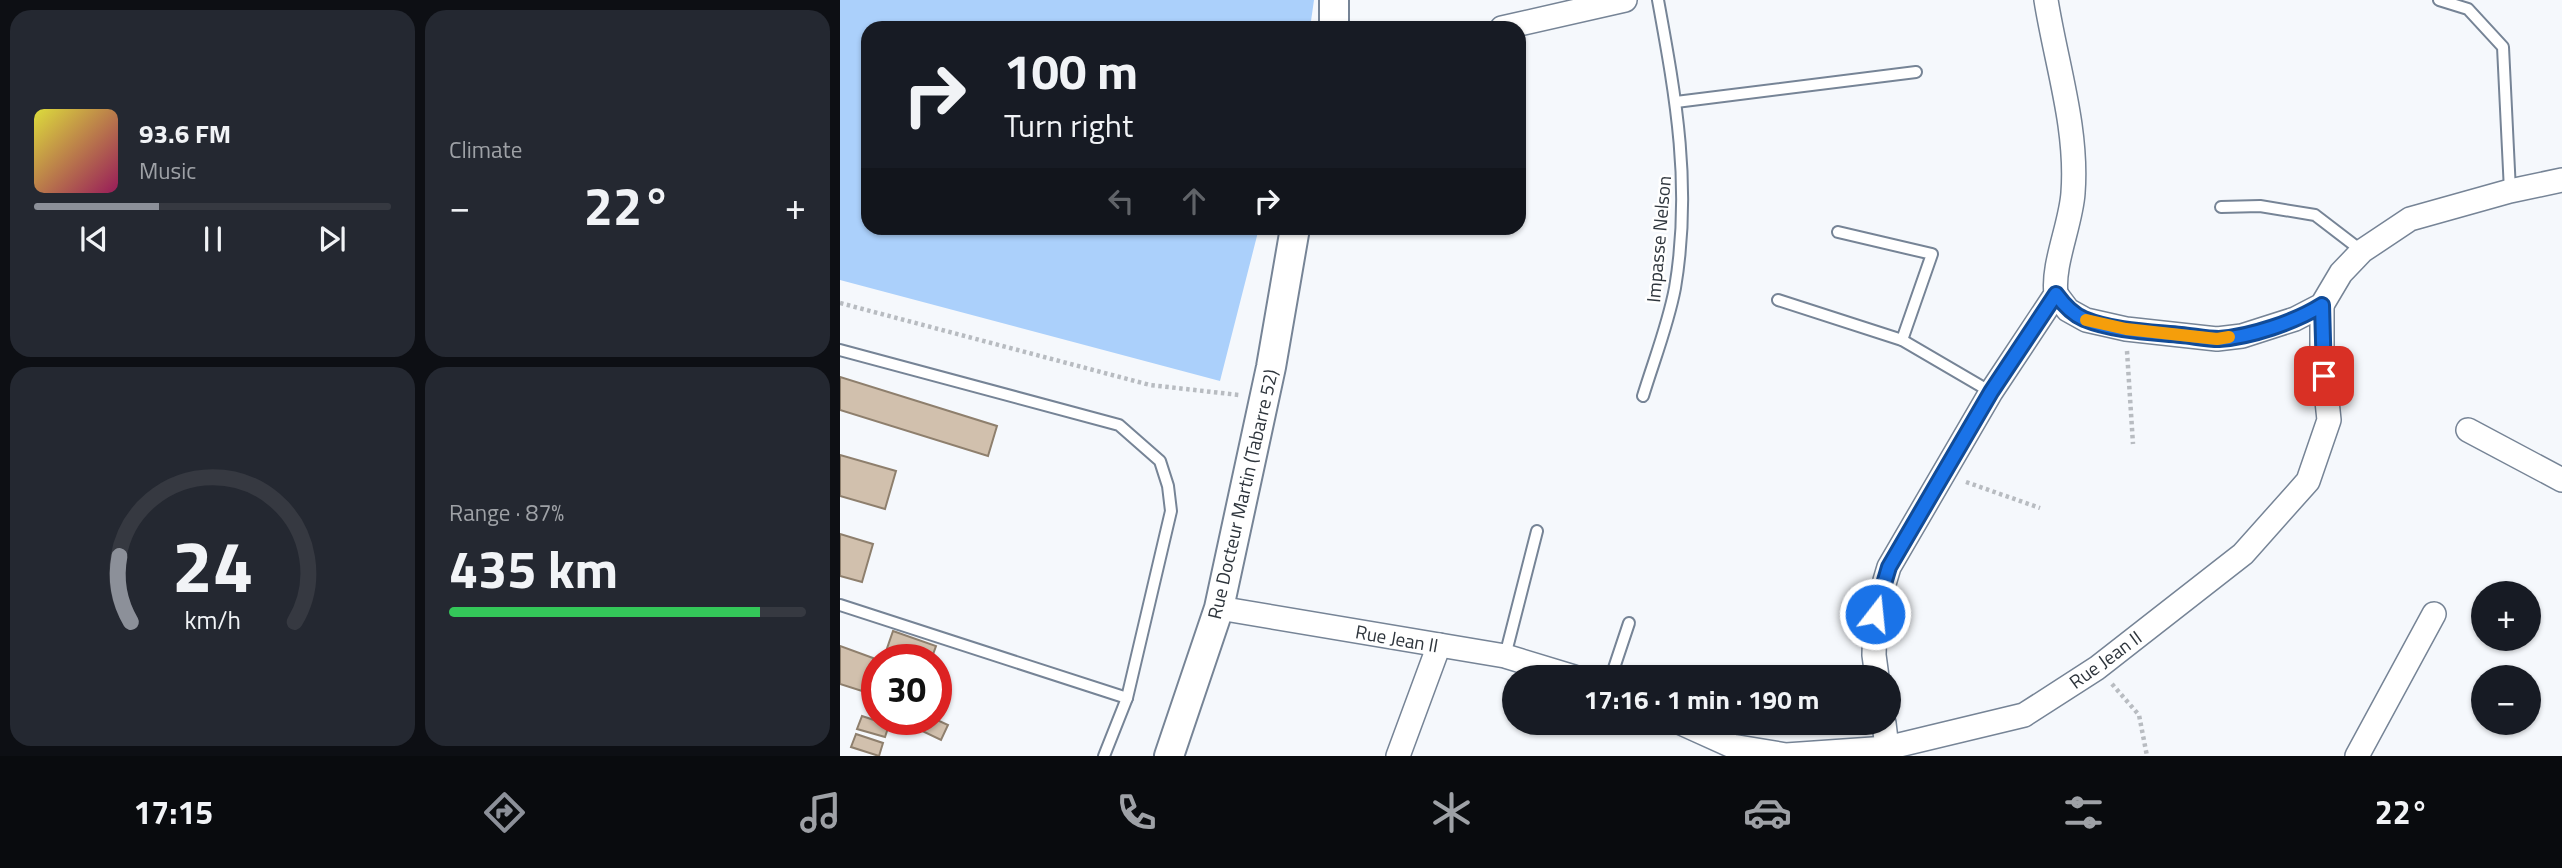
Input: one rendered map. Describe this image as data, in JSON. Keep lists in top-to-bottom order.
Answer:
{
  "streets": {
    "street": ["Rue Docteur Martin (Tabarre 52)", "Rue Jean II"],
    "lane": ["Impasse Nelson"]
  },
  "crossings": [
    ["Rue Docteur Martin (Tabarre 52)", "Rue Jean II"]
  ],
  "page": {
    "tile": [
      "Climate",
      ["Range · 87%", "435 km"]
    ],
    "turn": ["100 m", "Turn right"],
    "song": ["93.6 FM", "Music"],
    "heat": ["−", "22°", "+"],
    "map_buttons": ["+", "−"],
    "limit": "30",
    "trip": "17:16 · 1 min · 190 m",
    "tabs": ["17:15", "22°"],
    "gauge": ["24", "km/h"]
  }
}
